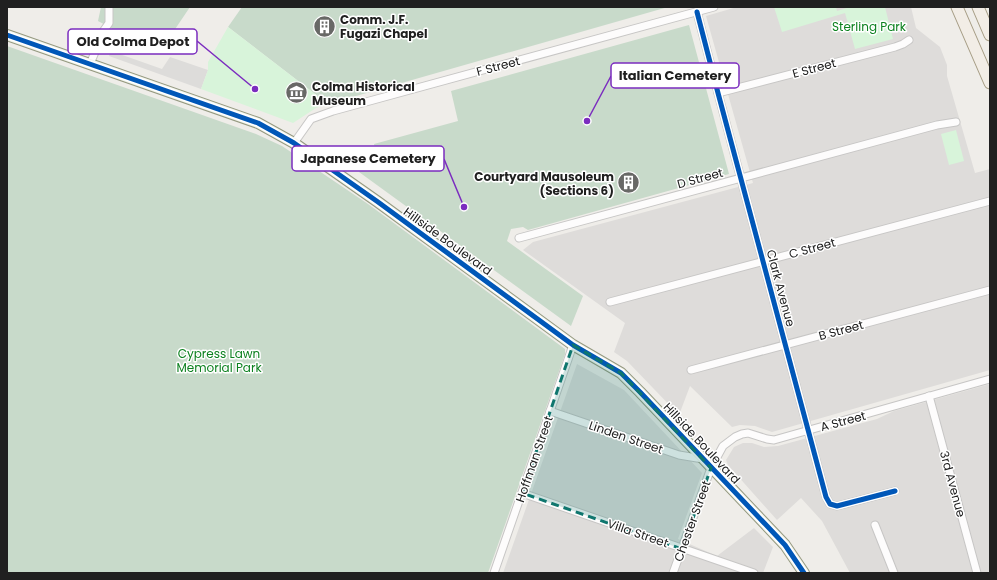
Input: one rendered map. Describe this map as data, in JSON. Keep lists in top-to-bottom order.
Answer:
{
  "streets": {
    "main road": ["Hillside Boulevard"],
    "street": [
      "F Street",
      "E Street",
      "D Street",
      "C Street",
      "Clark Avenue",
      "B Street",
      "A Street",
      "Linden Street",
      "Hoffman Street",
      "3rd Avenue",
      "Chester Street",
      "Villa Street"
    ]
  },
  "crossings": [
    ["F Street", "Hillside Boulevard"],
    ["F Street", "Clark Avenue"],
    ["E Street", "Clark Avenue"],
    ["D Street", "Clark Avenue"],
    ["Hillside Boulevard", "A Street"],
    ["Hillside Boulevard", "Linden Street"],
    ["Hillside Boulevard", "Hoffman Street"],
    ["Hillside Boulevard", "Chester Street"],
    ["C Street", "Clark Avenue"],
    ["Clark Avenue", "B Street"],
    ["Clark Avenue", "A Street"],
    ["A Street", "3rd Avenue"],
    ["A Street", "Chester Street"],
    ["Linden Street", "Hoffman Street"],
    ["Hoffman Street", "Villa Street"],
    ["Chester Street", "Villa Street"]
  ],
  "parks": ["Sterling Park", "Cypress Lawn Memorial Park"],
  "places": {
    "building": ["Comm. J.F. Fugazi Chapel", "Courtyard Mausoleum (Sections 6)"],
    "other": ["Old Colma Depot", "Italian Cemetery", "Japanese Cemetery"],
    "museum": ["Colma Historical Museum"]
  }
}
